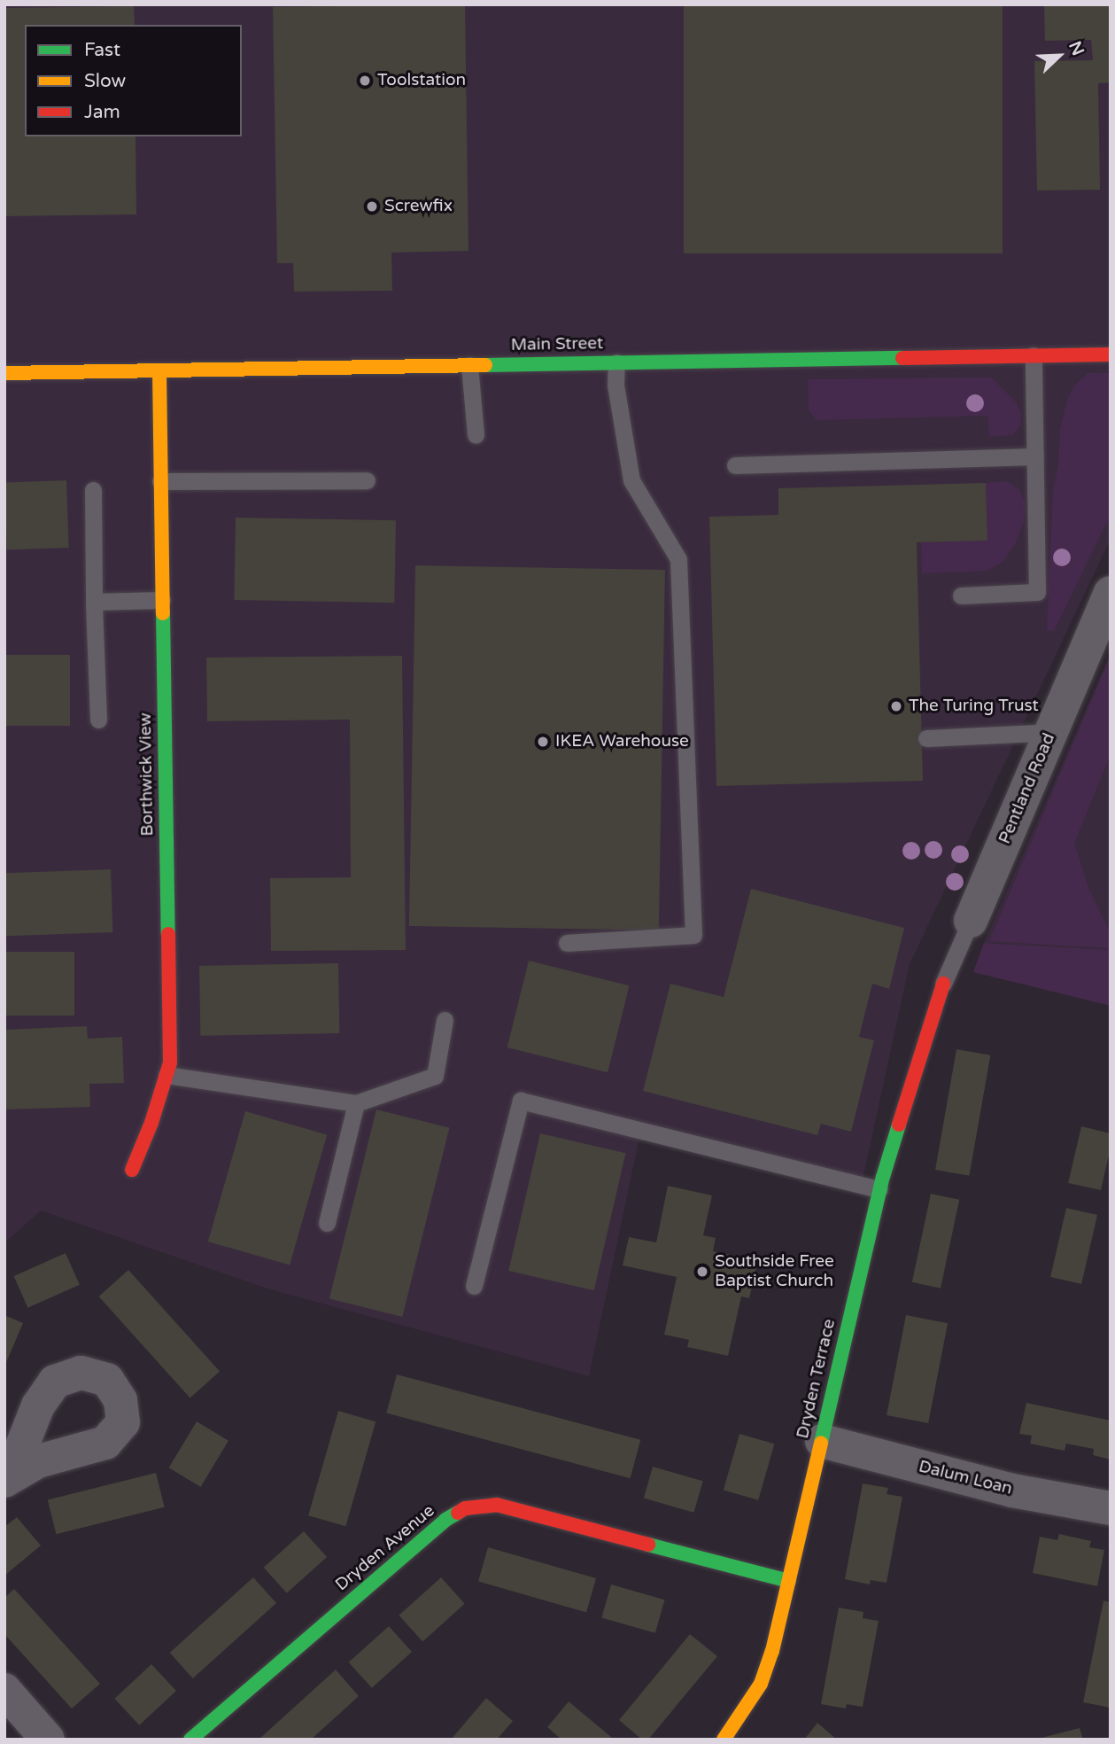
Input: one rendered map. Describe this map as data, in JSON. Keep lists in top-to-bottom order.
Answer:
{
  "streets": {
    "street": [
      "Main Street",
      "Borthwick View",
      "Pentland Road",
      "Dryden Terrace",
      "Dalum Loan",
      "Dryden Avenue"
    ]
  },
  "crossings": [
    ["Main Street", "Borthwick View"],
    ["Pentland Road", "Dryden Terrace"],
    ["Dryden Terrace", "Dalum Loan"],
    ["Dryden Terrace", "Dryden Avenue"]
  ],
  "places": [
    "Toolstation",
    "Screwfix",
    "The Turing Trust",
    "IKEA Warehouse",
    "Southside Free Baptist Church"
  ],
  "legend": ["Fast", "Slow", "Jam"],
  "north": "top right"
}
